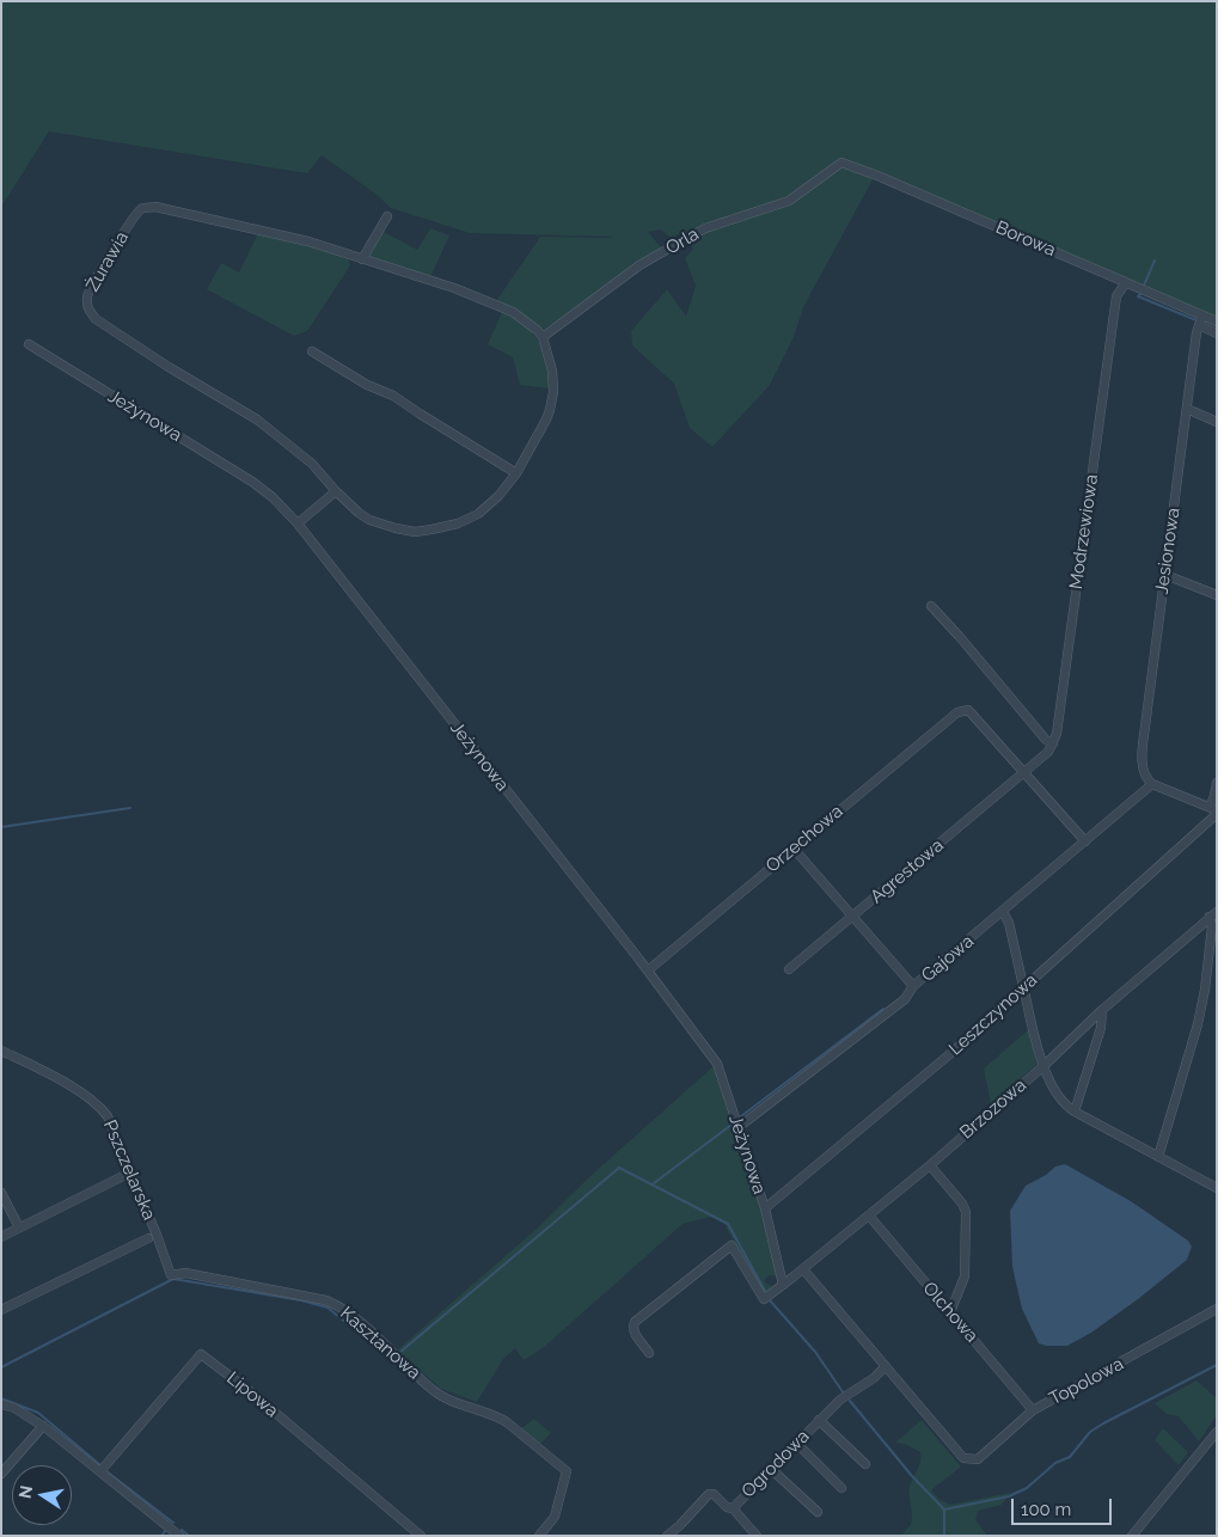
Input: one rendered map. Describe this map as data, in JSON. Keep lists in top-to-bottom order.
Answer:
{
  "streets": {
    "street": [
      "Borowa",
      "Orla",
      "Żurawia",
      "Jeżynowa",
      "Modrzewiowa",
      "Jesionowa",
      "Orzechowa",
      "Agrestowa",
      "Gajowa",
      "Leszczynowa",
      "Brzozowa",
      "Pszczelarska",
      "Olchowa",
      "Kasztanowa",
      "Topolowa",
      "Lipowa",
      "Ogrodowa"
    ]
  },
  "crossings": [
    ["Borowa", "Orla"],
    ["Borowa", "Modrzewiowa"],
    ["Borowa", "Jesionowa"],
    ["Orla", "Żurawia"],
    ["Jeżynowa", "Orzechowa"],
    ["Jeżynowa", "Gajowa"],
    ["Jeżynowa", "Leszczynowa"],
    ["Jeżynowa", "Brzozowa"],
    ["Jesionowa", "Gajowa"],
    ["Orzechowa", "Agrestowa"],
    ["Brzozowa", "Olchowa"],
    ["Pszczelarska", "Kasztanowa"],
    ["Olchowa", "Topolowa"],
    ["Topolowa", "Ogrodowa"]
  ],
  "scale_bar": "100 m",
  "north": "left"
}
